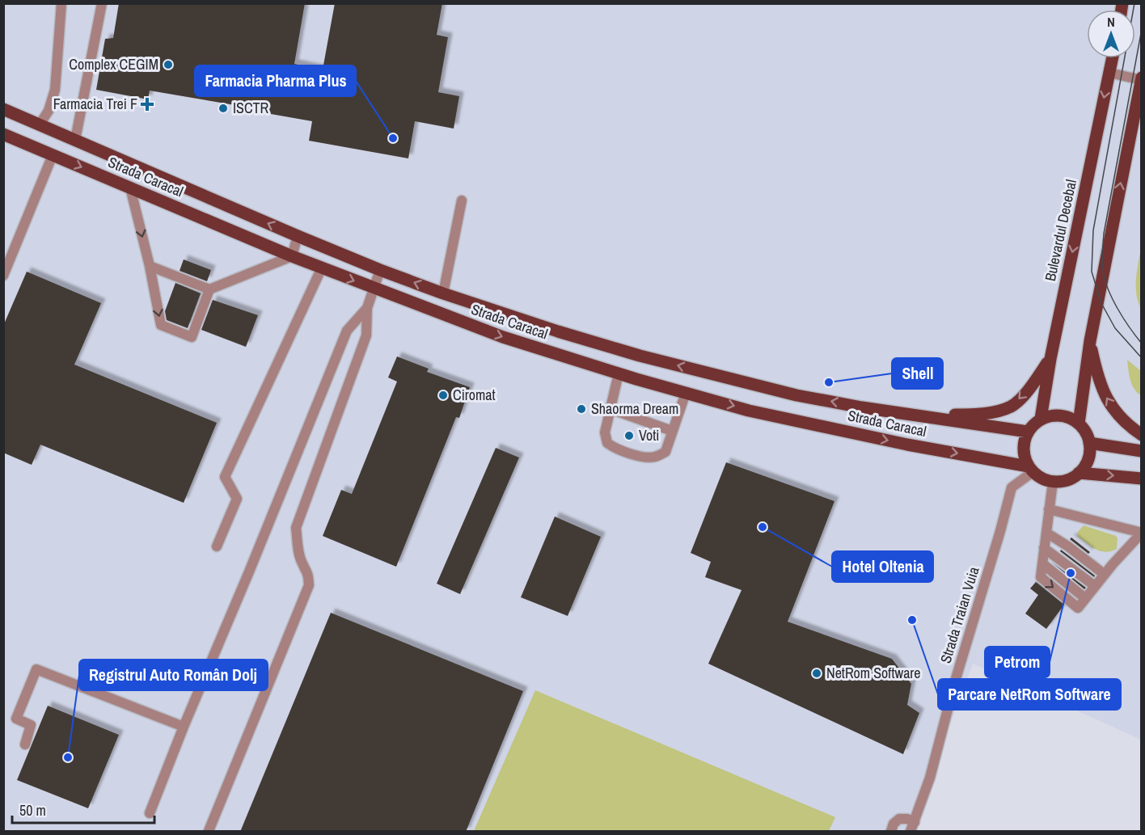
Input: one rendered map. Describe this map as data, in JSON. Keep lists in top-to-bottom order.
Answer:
{
  "streets": {
    "main road": ["Strada Caracal", "Bulevardul Decebal"],
    "street": ["Strada Traian Vuia"]
  },
  "crossings": [
    ["Strada Caracal", "Bulevardul Decebal"],
    ["Strada Caracal", "Strada Traian Vuia"],
    ["Bulevardul Decebal", "Strada Traian Vuia"]
  ],
  "places": {
    "other": [
      "Complex CEGIM",
      "ISCTR",
      "Farmacia Pharma Plus",
      "Shell",
      "Ciromat",
      "Shaorma Dream",
      "Voti",
      "Hotel Oltenia",
      "Petrom",
      "Parcare NetRom Software",
      "NetRom Software",
      "Registrul Auto Român Dolj"
    ],
    "health": ["Farmacia Trei F"]
  },
  "scale_bar": "50 m",
  "north": "top"
}
